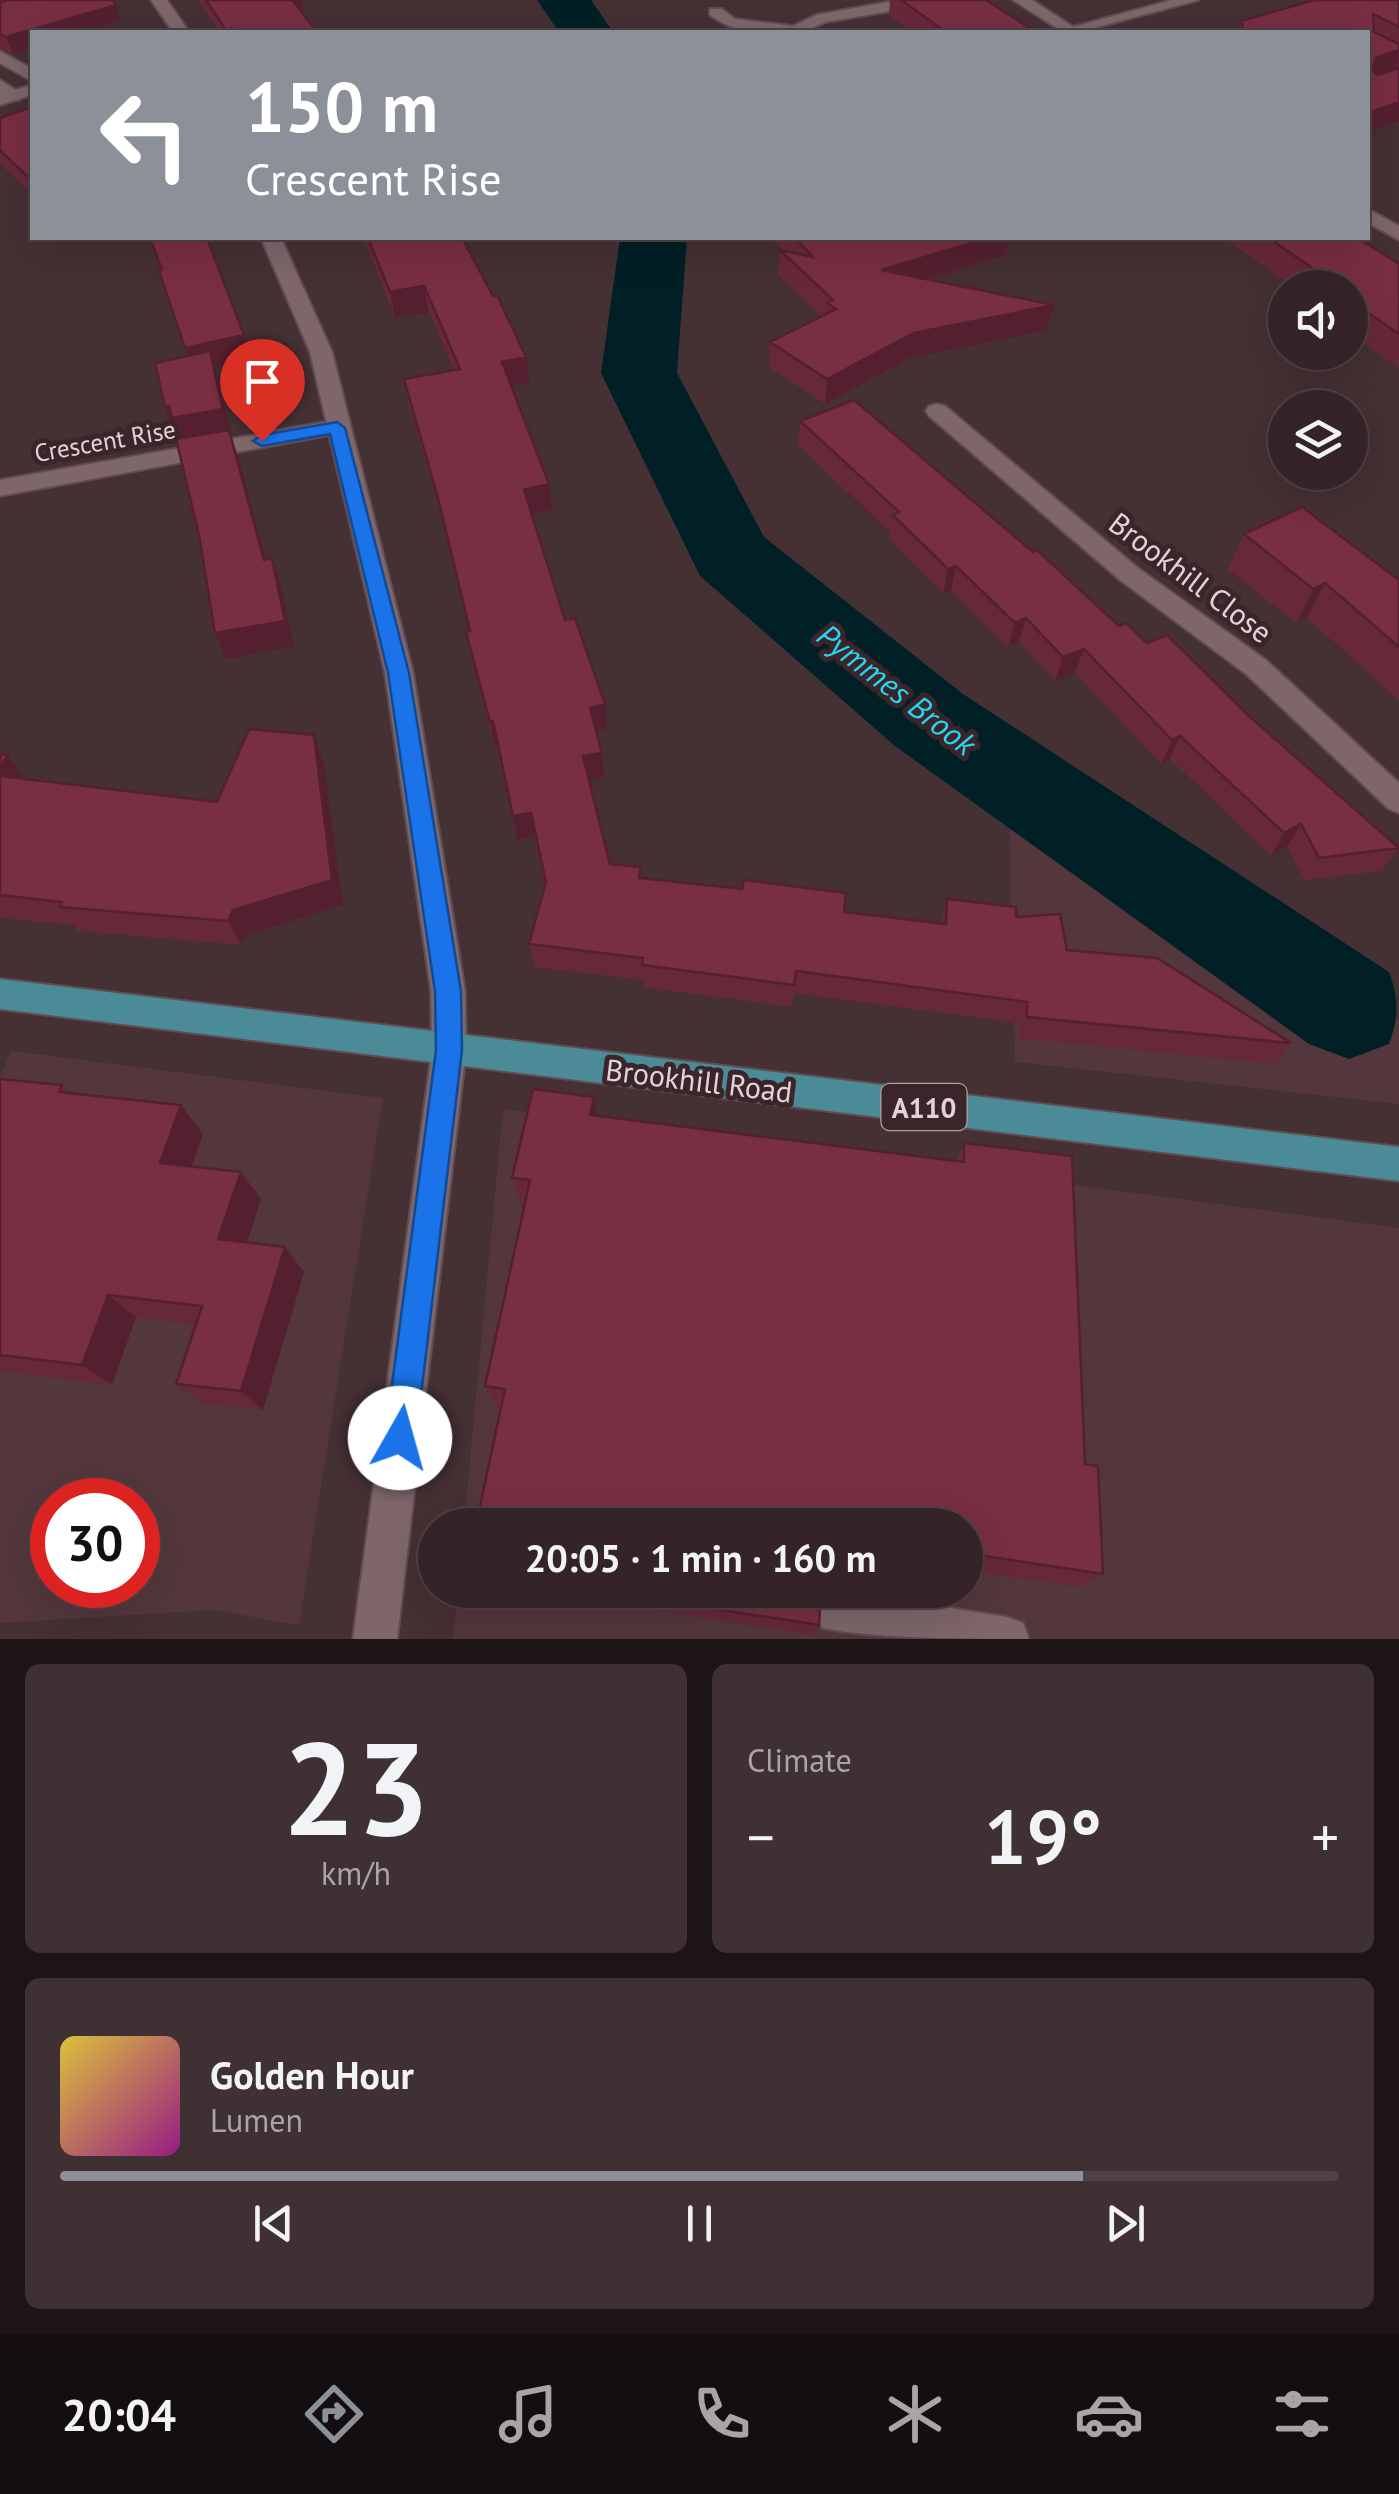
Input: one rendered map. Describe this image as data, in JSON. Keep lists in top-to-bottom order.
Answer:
{
  "streets": {
    "main road": ["Brookhill Road", "A110"],
    "street": ["Crescent Rise", "Brookhill Close"]
  },
  "water": ["Pymmes Brook"],
  "page": {
    "turn": ["150 m", "Crescent Rise"],
    "limit": "30",
    "trip": "20:05 · 1 min · 160 m",
    "tile": [
      ["23", "km/h"],
      "Climate"
    ],
    "heat": ["−", "19°", "+"],
    "song": ["Golden Hour", "Lumen"],
    "tabs": "20:04"
  }
}
